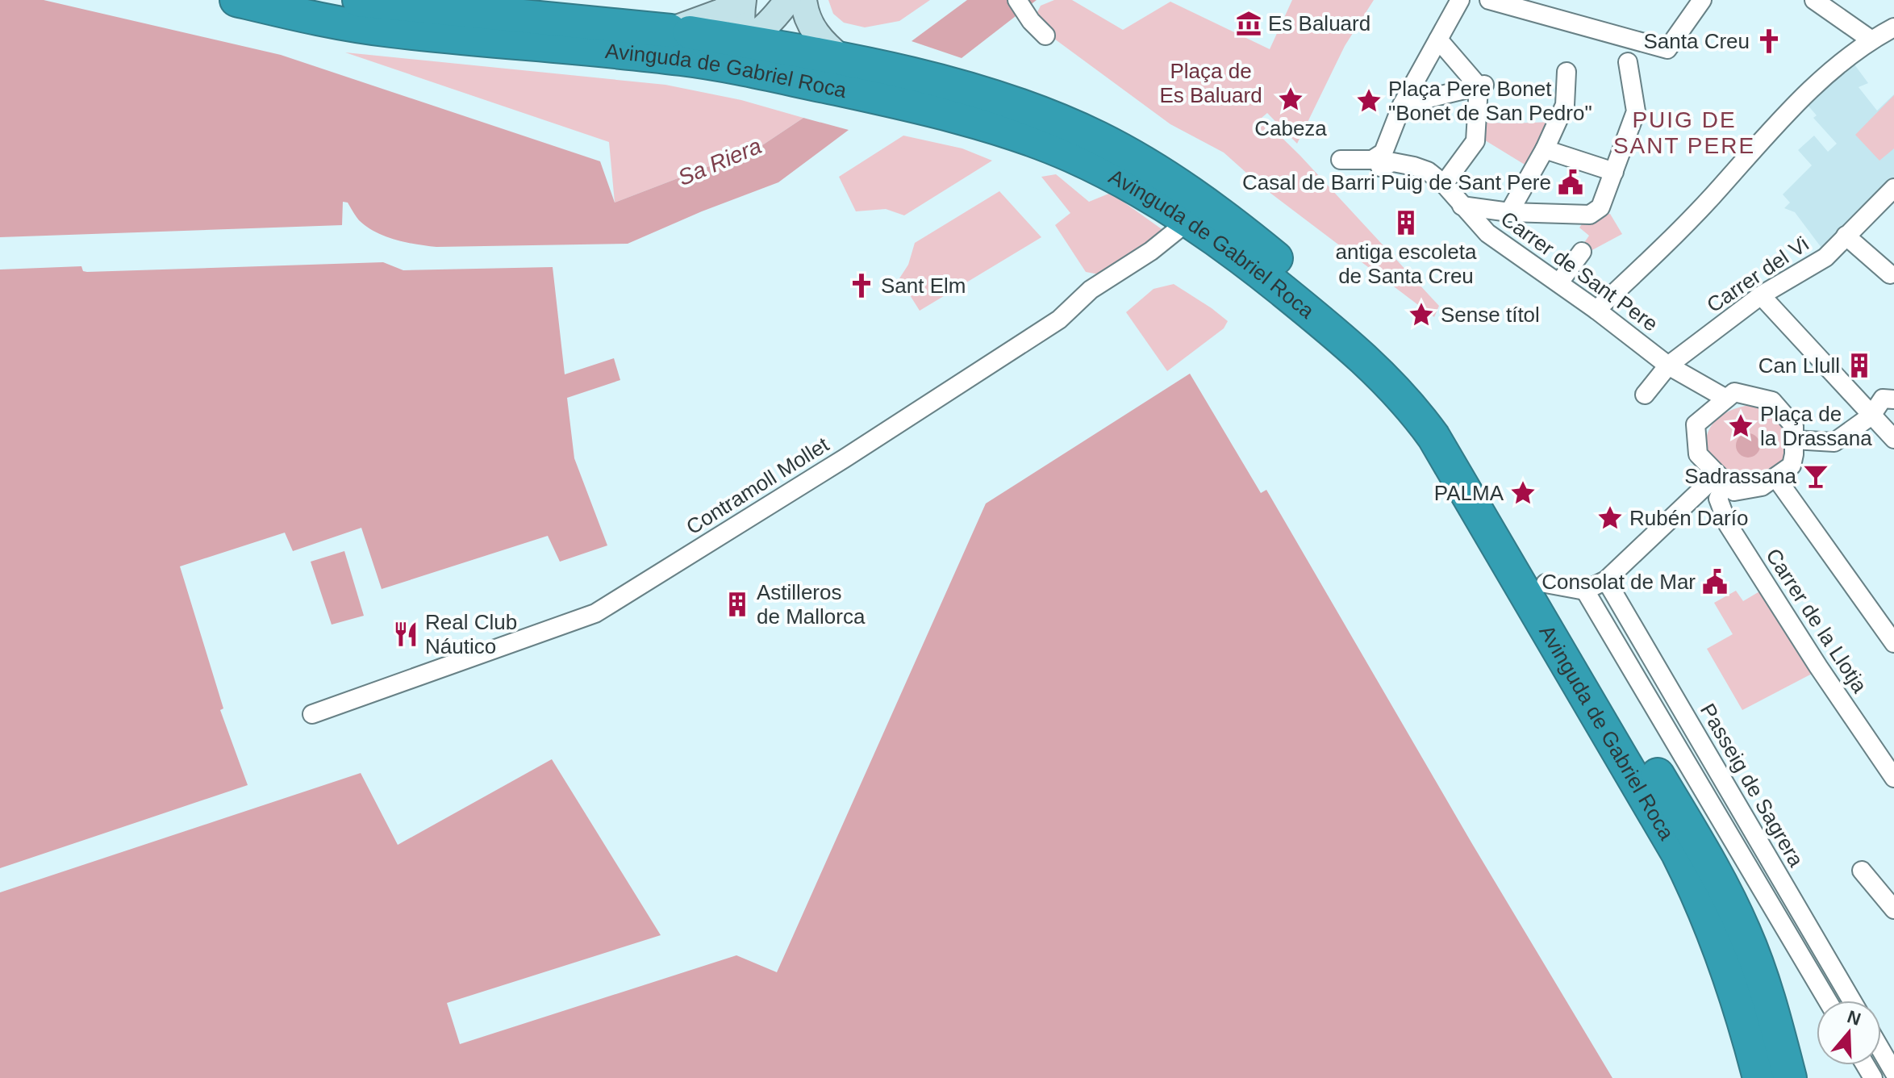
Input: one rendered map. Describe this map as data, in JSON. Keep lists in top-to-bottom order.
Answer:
{
  "streets": {
    "highway": ["Avinguda de Gabriel Roca"],
    "street": [
      "Carrer de Sant Pere",
      "Carrer del Vi",
      "Contramoll Mollet",
      "Carrer de la Llotja",
      "Passeig de Sagrera"
    ]
  },
  "crossings": [
    ["Avinguda de Gabriel Roca", "Contramoll Mollet"],
    ["Carrer de Sant Pere", "Carrer del Vi"],
    ["Carrer de Sant Pere", "Carrer de la Llotja"]
  ],
  "districts": ["PUIG DE SANT PERE"],
  "water": ["Sa Riera"],
  "parks": ["Plaça de Es Baluard"],
  "places": {
    "museum": ["Es Baluard"],
    "church": ["Santa Creu", "Sant Elm"],
    "place": [
      "Cabeza",
      "Plaça Pere Bonet \"Bonet de San Pedro\"",
      "Sense títol",
      "Plaça de la Drassana",
      "PALMA",
      "Rubén Darío"
    ],
    "public building": ["Casal de Barri Puig de Sant Pere", "Consolat de Mar"],
    "building": ["antiga escoleta de Santa Creu", "Can Llull", "Astilleros de Mallorca"],
    "bar": ["Sadrassana"],
    "restaurant": ["Real Club Náutico"]
  },
  "north": "top"
}
